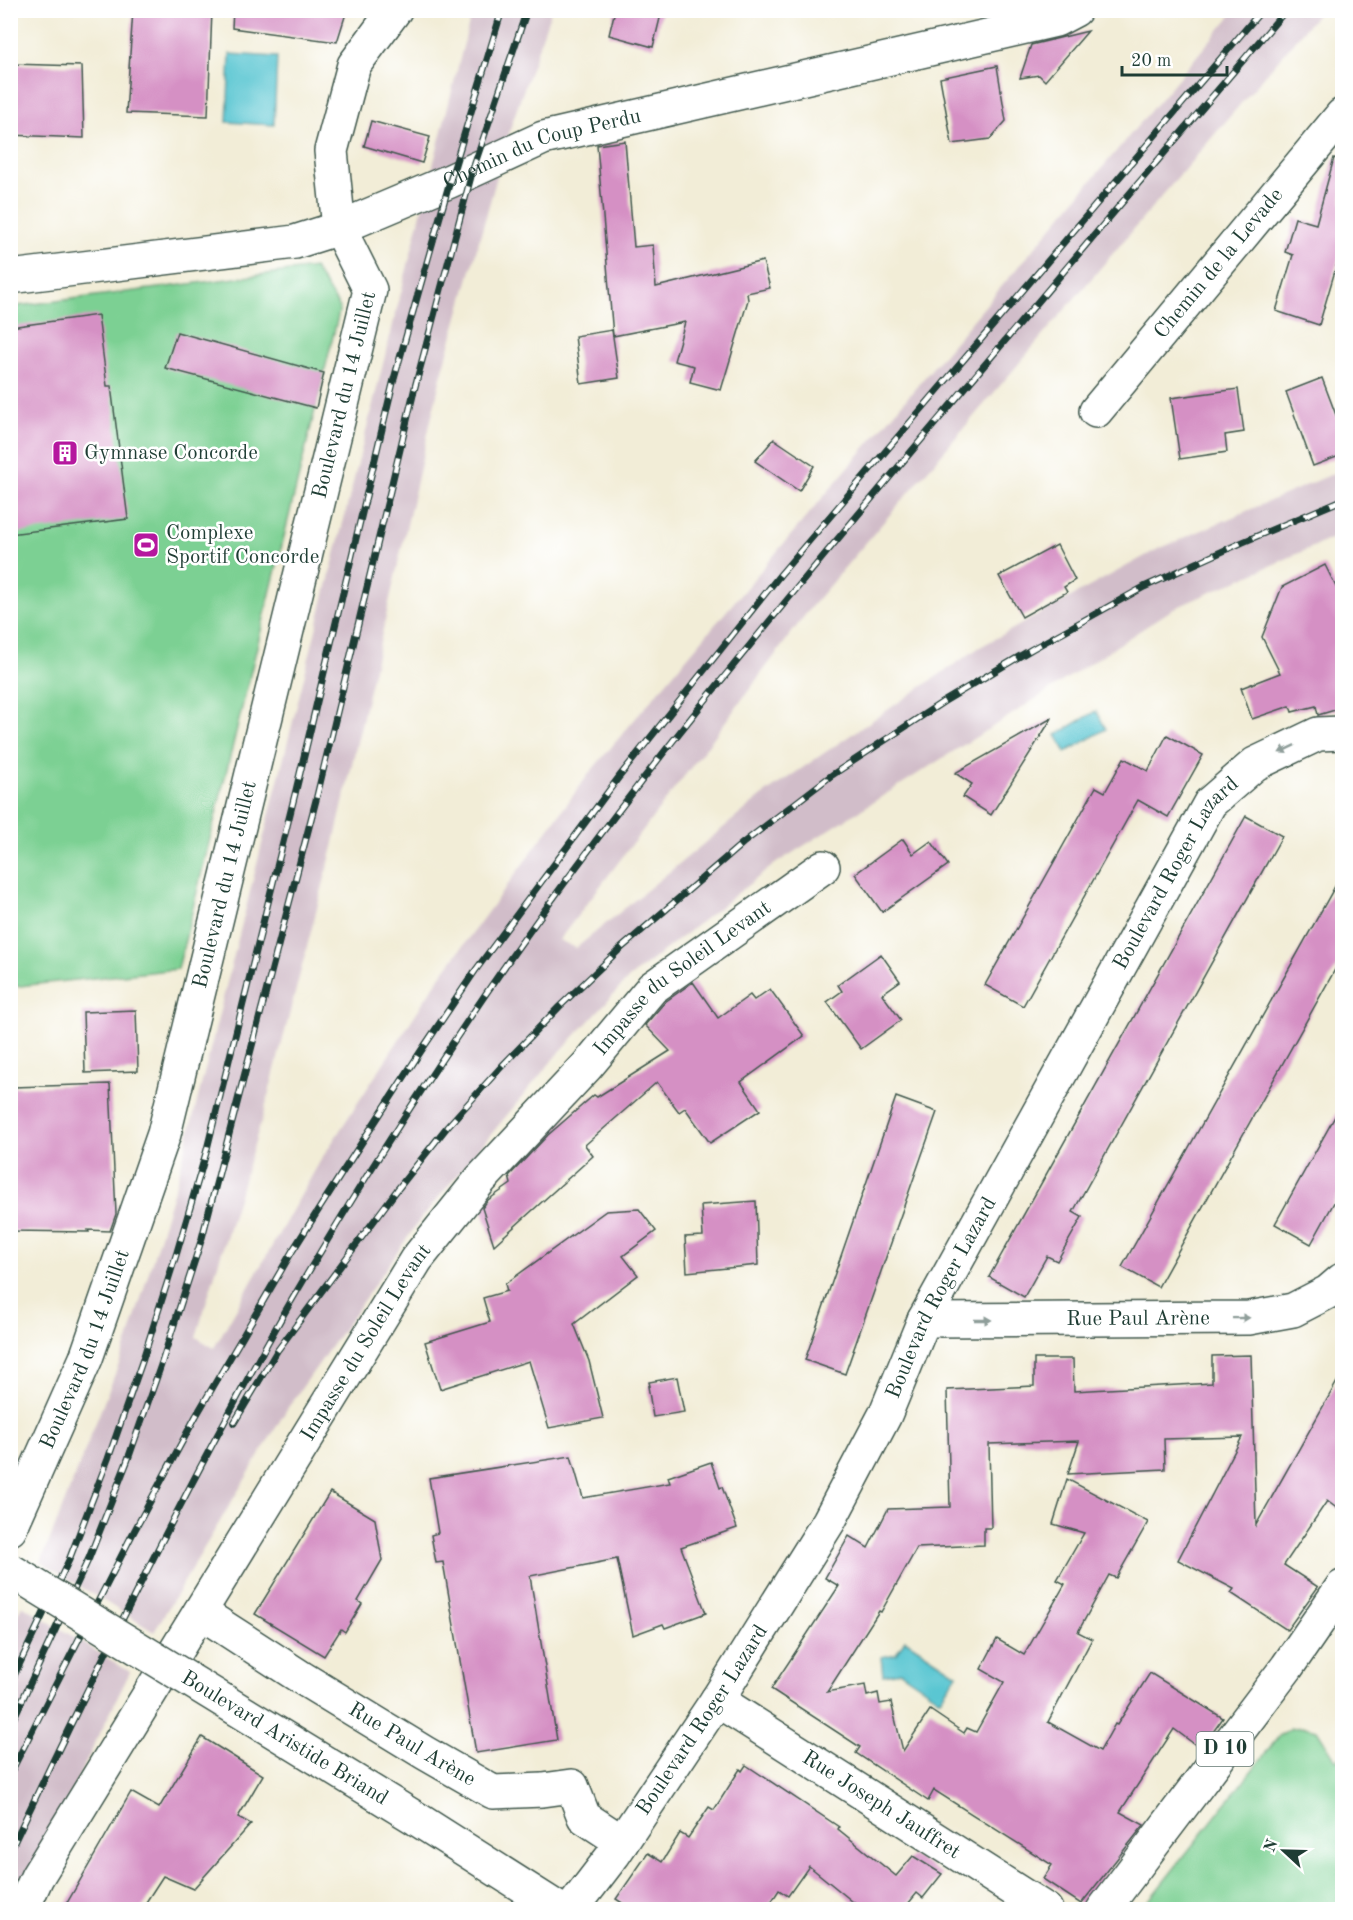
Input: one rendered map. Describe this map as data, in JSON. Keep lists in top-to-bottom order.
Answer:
{
  "streets": {
    "street": [
      "Chemin du Coup Perdu",
      "Chemin de la Levade",
      "Boulevard du 14 Juillet",
      "Boulevard Roger Lazard",
      "Impasse du Soleil Levant",
      "Rue Paul Arène",
      "Boulevard Aristide Briand",
      "D 10",
      "Rue Joseph Jauffret"
    ]
  },
  "crossings": [
    ["Chemin du Coup Perdu", "Boulevard du 14 Juillet"],
    ["Boulevard Roger Lazard", "Rue Paul Arène"],
    ["Boulevard Roger Lazard", "Rue Joseph Jauffret"],
    ["Impasse du Soleil Levant", "Rue Paul Arène"]
  ],
  "one_way": ["Boulevard Roger Lazard", "Rue Paul Arène"],
  "places": {
    "building": ["Gymnase Concorde"],
    "sports": ["Complexe Sportif Concorde"]
  },
  "scale_bar": "20 m",
  "north": "left"
}
